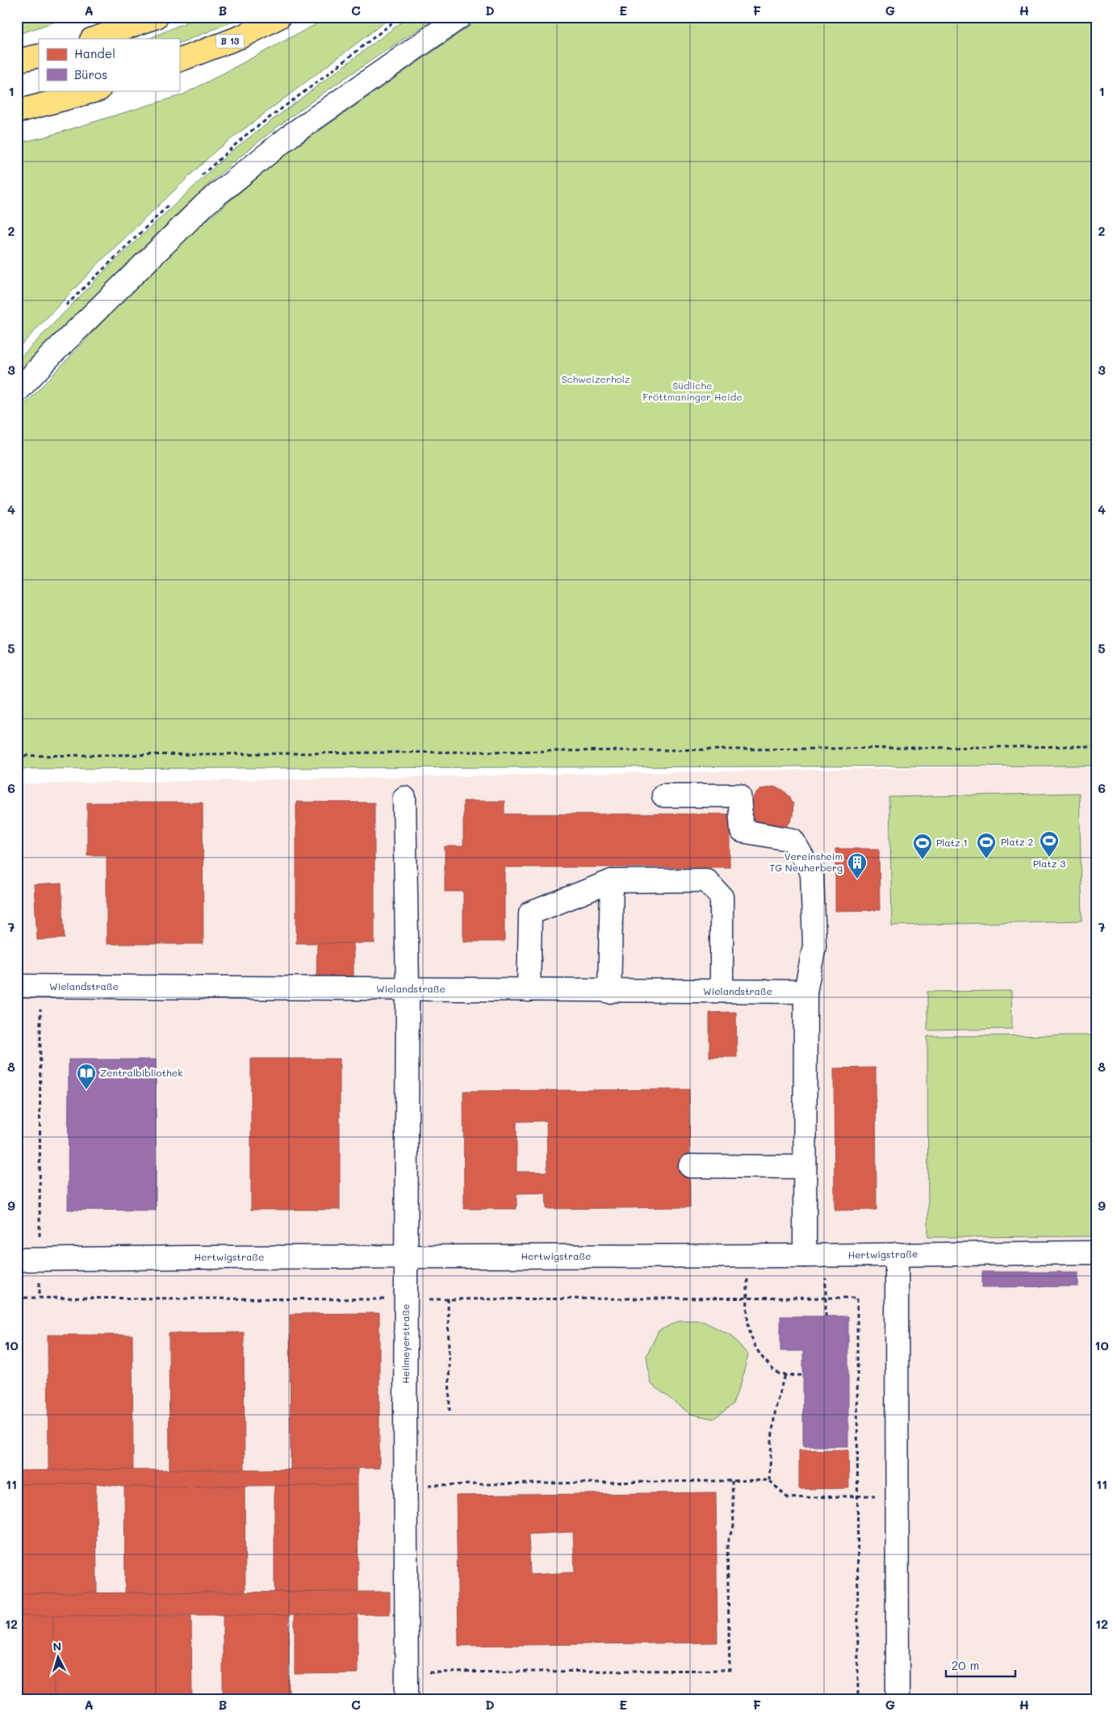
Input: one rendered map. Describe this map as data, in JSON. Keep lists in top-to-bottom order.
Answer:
{
  "streets": {
    "main road": ["B 13"],
    "street": ["Wielandstraße", "Hertwigstraße", "Heilmeyerstraße"]
  },
  "crossings": [
    ["Wielandstraße", "Heilmeyerstraße"],
    ["Hertwigstraße", "Heilmeyerstraße"]
  ],
  "parks": ["Schweizerholz", "Südliche Fröttmaninger Heide"],
  "places": {
    "sports": ["Platz 3", "Platz 2", "Platz 1"],
    "building": ["Vereinsheim TG Neuherberg"],
    "library": ["Zentralbibliothek"]
  },
  "legend": ["Handel", "Büros"],
  "scale_bar": "20 m",
  "north": "top",
  "grid": {
    "columns": [
      "A",
      "B",
      "C",
      "D",
      "E",
      "F",
      "G",
      "H"
    ],
    "rows": [
      "1",
      "2",
      "3",
      "4",
      "5",
      "6",
      "7",
      "8",
      "9",
      "10",
      "11",
      "12"
    ]
  }
}
